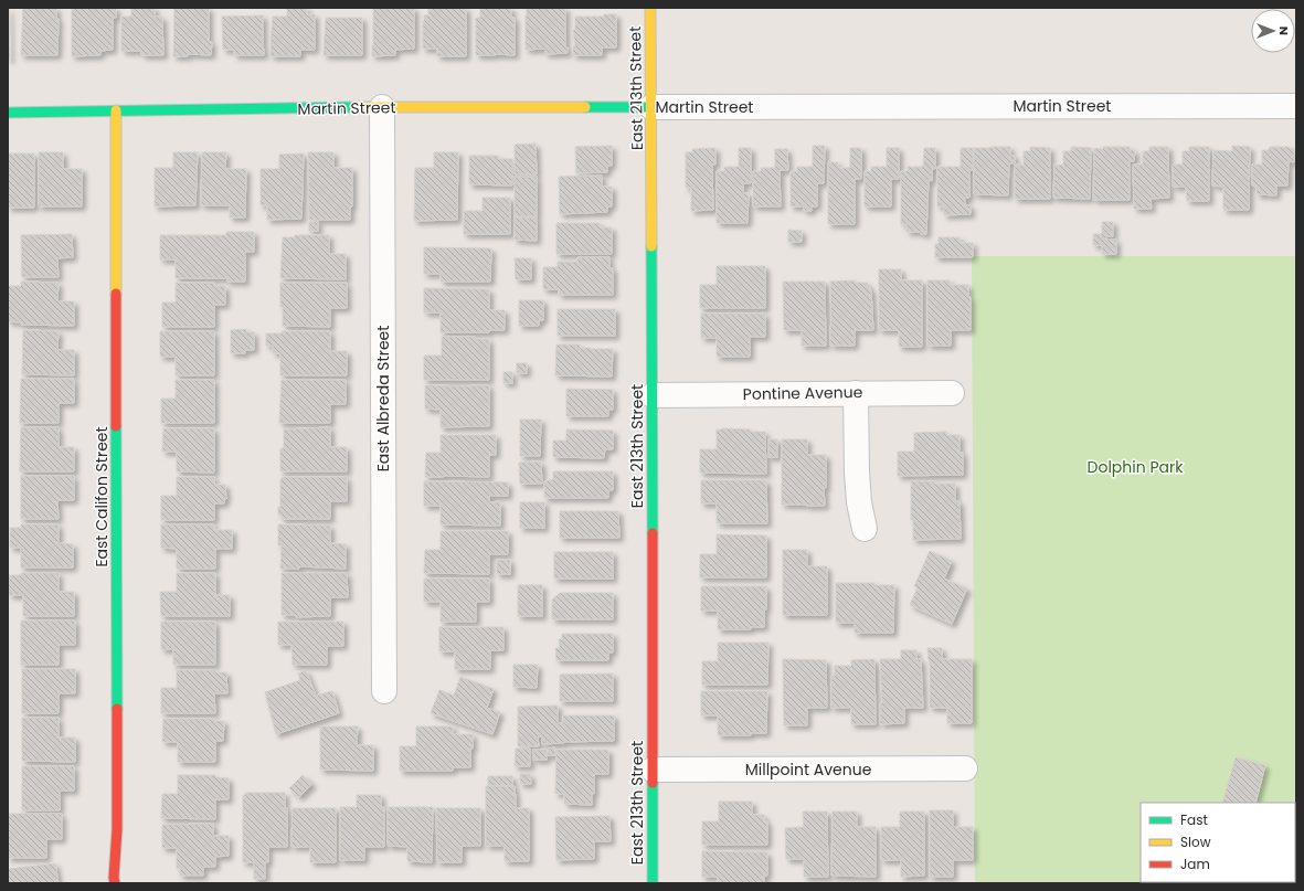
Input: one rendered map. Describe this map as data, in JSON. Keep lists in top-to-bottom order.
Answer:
{
  "streets": {
    "street": [
      "East 213th Street",
      "Martin Street",
      "Pontine Avenue",
      "East Albreda Street",
      "East Califon Street",
      "Millpoint Avenue"
    ]
  },
  "crossings": [
    ["East 213th Street", "Martin Street"],
    ["East 213th Street", "Pontine Avenue"],
    ["East 213th Street", "Millpoint Avenue"],
    ["Martin Street", "East Albreda Street"],
    ["Martin Street", "East Califon Street"]
  ],
  "parks": ["Dolphin Park"],
  "legend": ["Fast", "Slow", "Jam"],
  "north": "right"
}
